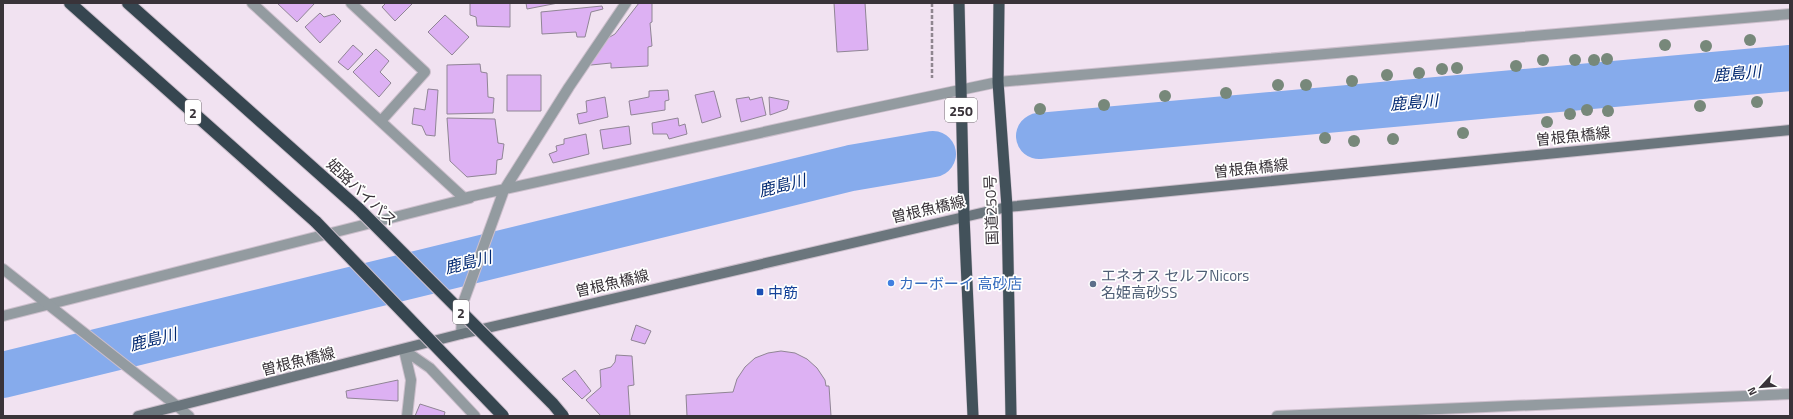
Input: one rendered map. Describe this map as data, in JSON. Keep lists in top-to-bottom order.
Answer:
{
  "streets": {
    "highway": [
      "250",
      "2",
      "姫路バイパス",
      "国道250号"
    ],
    "main road": ["曽根魚橋線"]
  },
  "crossings": [
    ["曽根魚橋線", "国道250号"]
  ],
  "water": ["鹿島川"],
  "places": {
    "other": ["カーボーイ 高砂店", "エネオス セルフNicors 名姫高砂SS"],
    "transit": ["中筋"]
  },
  "north": "bottom left"
}
